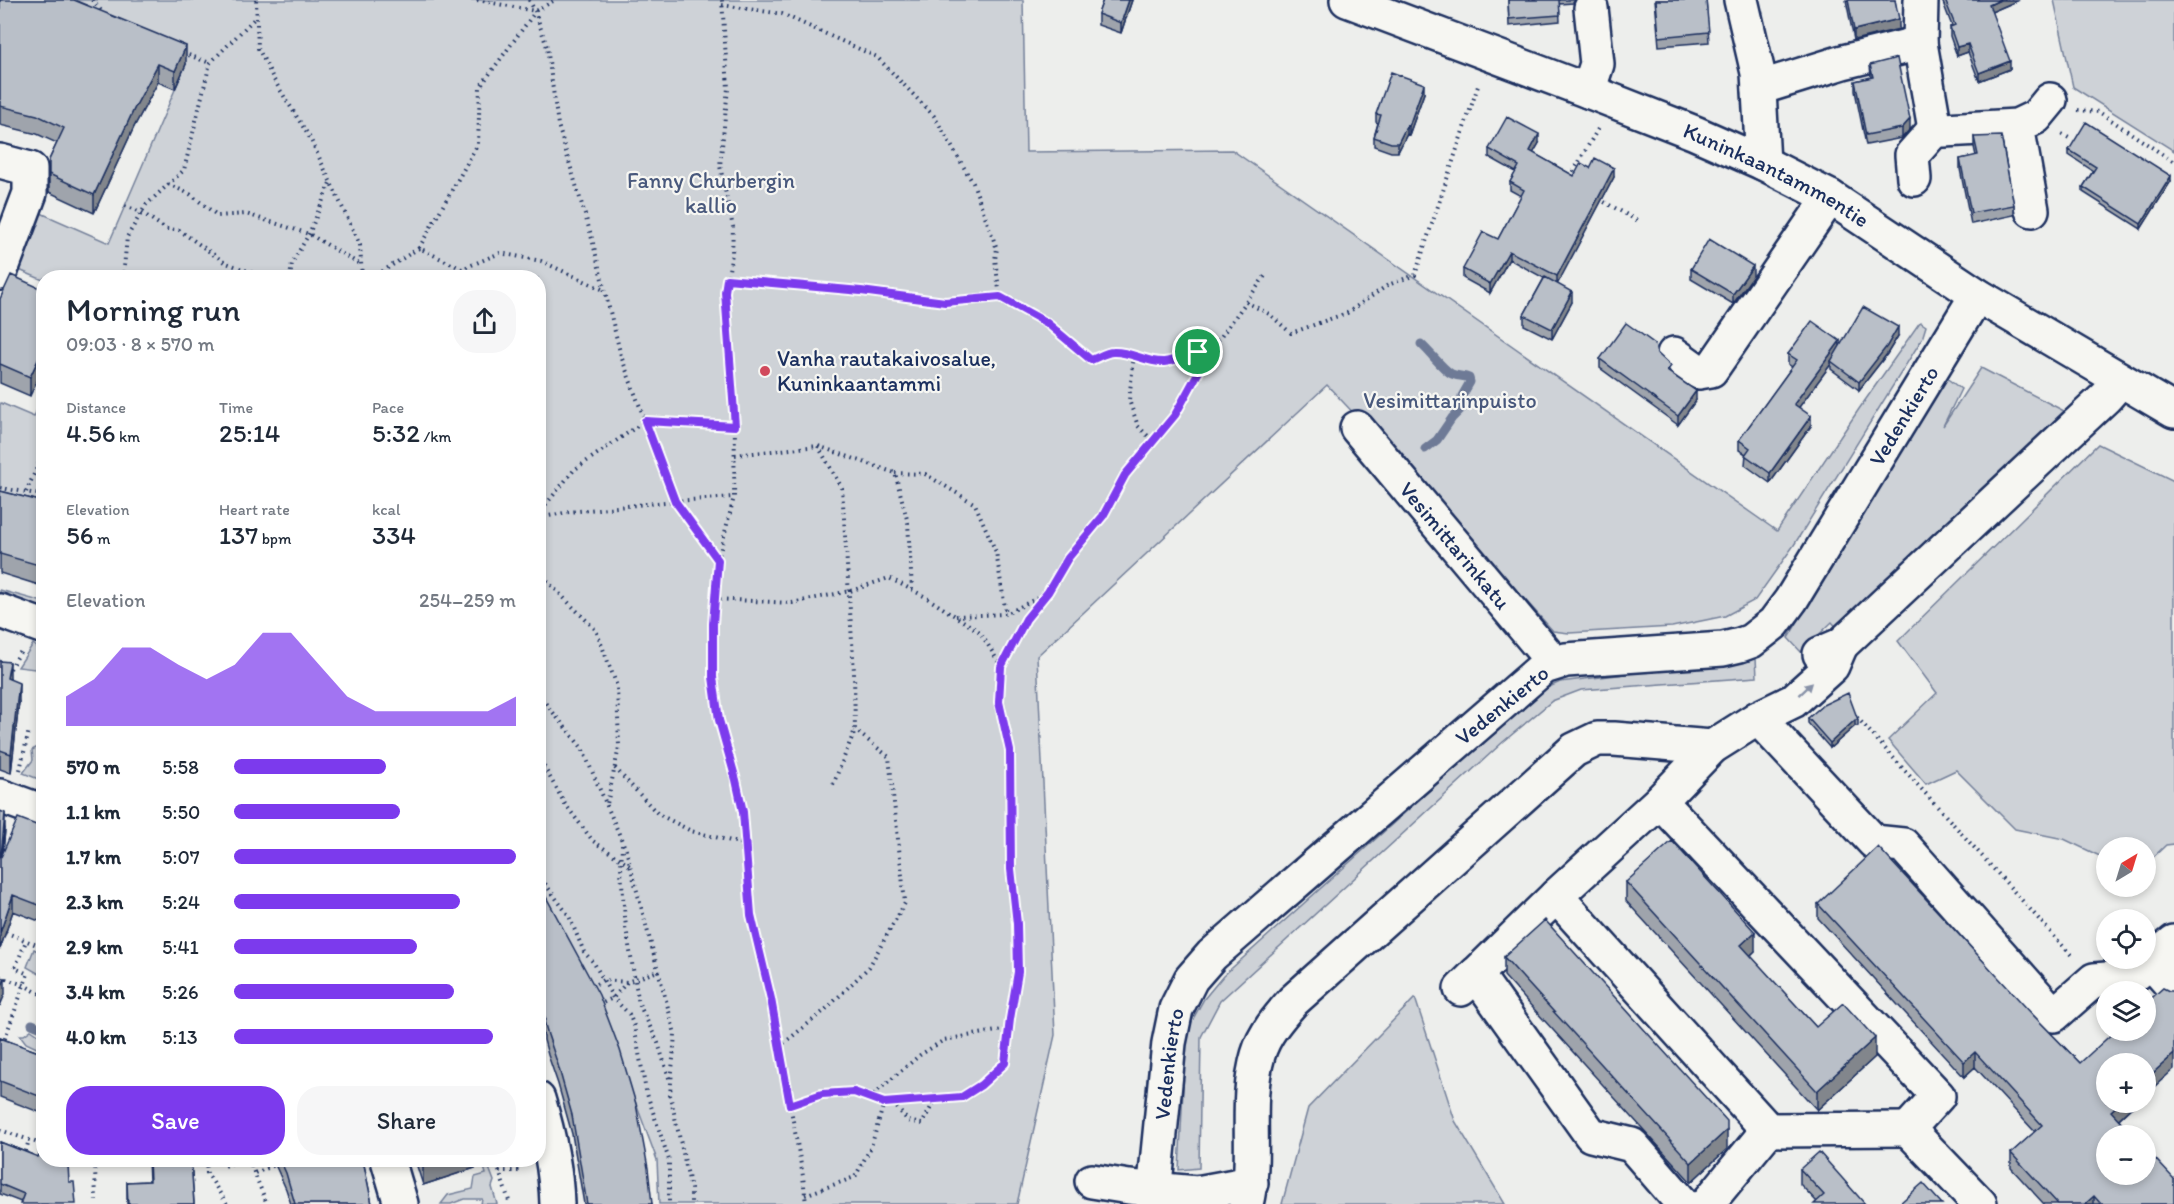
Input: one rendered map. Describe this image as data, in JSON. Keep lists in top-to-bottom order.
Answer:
{
  "streets": {
    "street": ["Kuninkaantammentie", "Vedenkierto", "Vesimittarinkatu"]
  },
  "crossings": [
    ["Kuninkaantammentie", "Vedenkierto"],
    ["Vedenkierto", "Vesimittarinkatu"]
  ],
  "parks": ["Fanny Churbergin kallio", "Vesimittarinpuisto"],
  "places": ["Vanha rautakaivosalue, Kuninkaantammi"],
  "north": "top right",
  "page": {
    "heading": ["Morning run", "09:03 · 8 × 570 m"],
    "stats": [
      ["Distance", "4.56 km"],
      ["Time", "25:14"],
      ["Pace", "5:32 /km"],
      ["Elevation", "56 m"],
      ["Heart rate", "137 bpm"],
      ["kcal", "334"]
    ],
    "chart": ["Elevation", "254–259 m"],
    "list": [
      {
        "name": "570 m",
        "note": "5:58"
      },
      {
        "name": "1.1 km",
        "note": "5:50"
      },
      {
        "name": "1.7 km",
        "note": "5:07"
      },
      {
        "name": "2.3 km",
        "note": "5:24"
      },
      {
        "name": "2.9 km",
        "note": "5:41"
      },
      {
        "name": "3.4 km",
        "note": "5:26"
      },
      {
        "name": "4.0 km",
        "note": "5:13"
      }
    ],
    "map_buttons": ["+", "−"],
    "buttons": ["Save", "Share"]
  }
}
